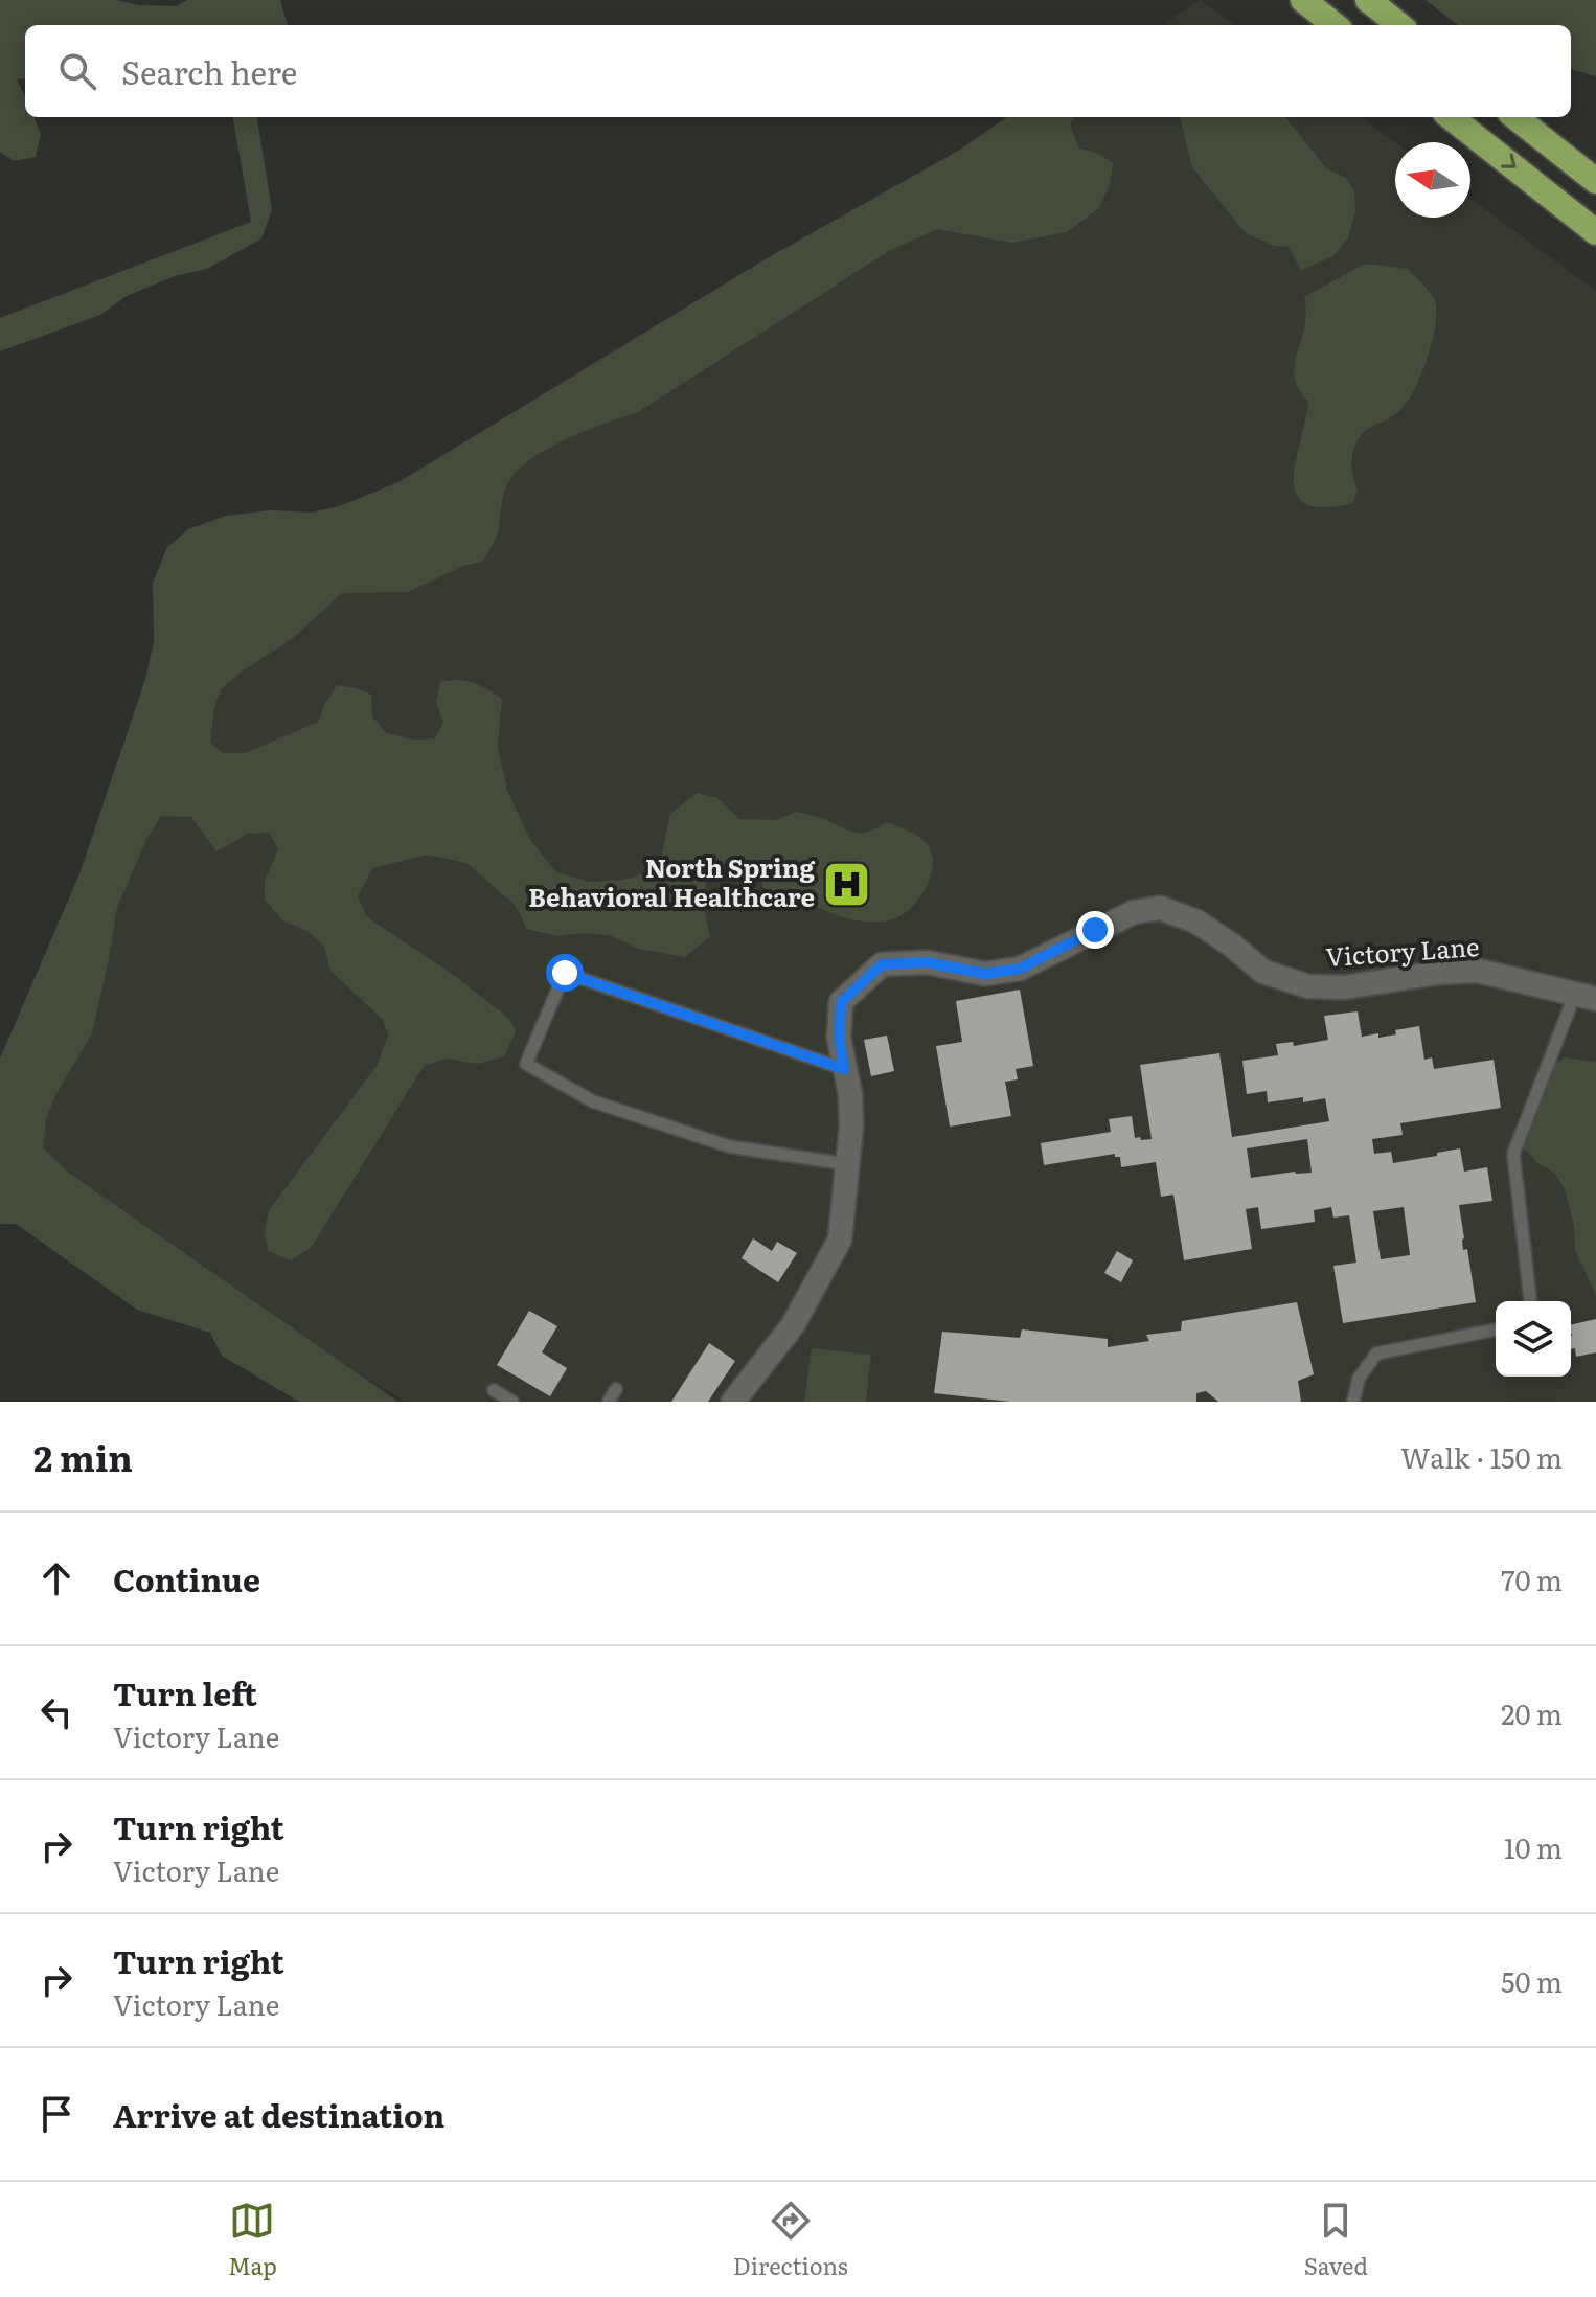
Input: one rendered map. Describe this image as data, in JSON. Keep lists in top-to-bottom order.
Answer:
{
  "streets": {
    "street": ["Victory Lane"]
  },
  "places": {
    "hospital": ["North Spring Behavioral Healthcare"]
  },
  "north": "left",
  "page": {
    "search": "Search here",
    "heading": ["2 min", "Walk · 150 m"],
    "list": [
      ["Continue", "70 m"],
      ["Turn left", "Victory Lane", "20 m"],
      ["Turn right", "Victory Lane", "10 m"],
      ["Turn right", "Victory Lane", "50 m"],
      "Arrive at destination"
    ],
    "nav": ["Map", "Directions", "Saved"]
  }
}
